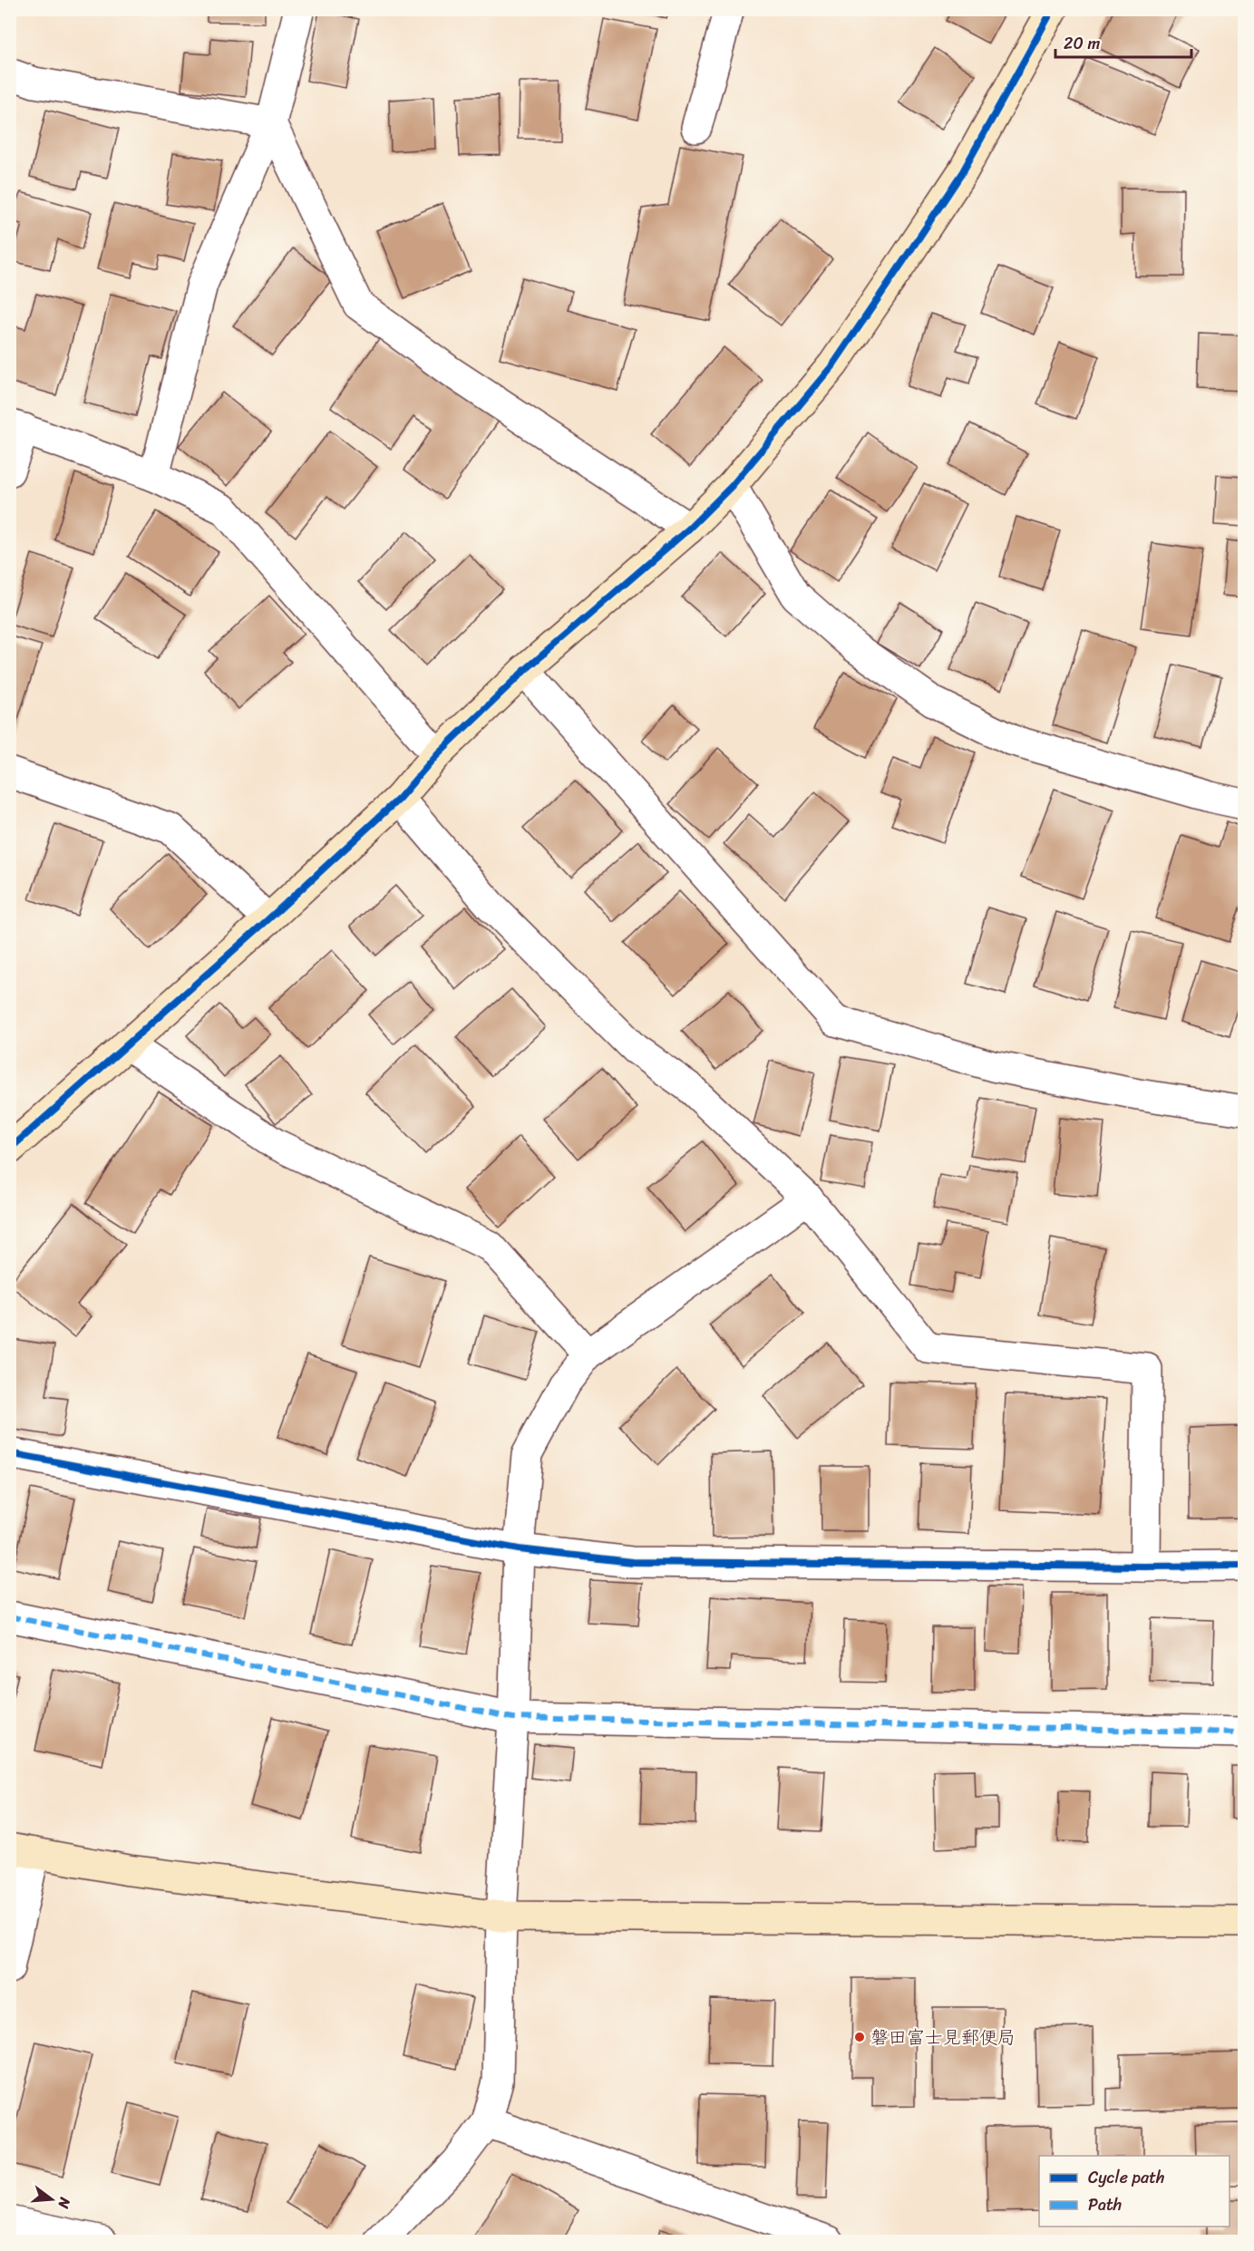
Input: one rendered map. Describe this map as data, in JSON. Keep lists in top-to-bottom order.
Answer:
{
  "places": ["磐田富士見郵便局"],
  "legend": ["Cycle path", "Path"],
  "scale_bar": "20 m",
  "north": "right"
}
